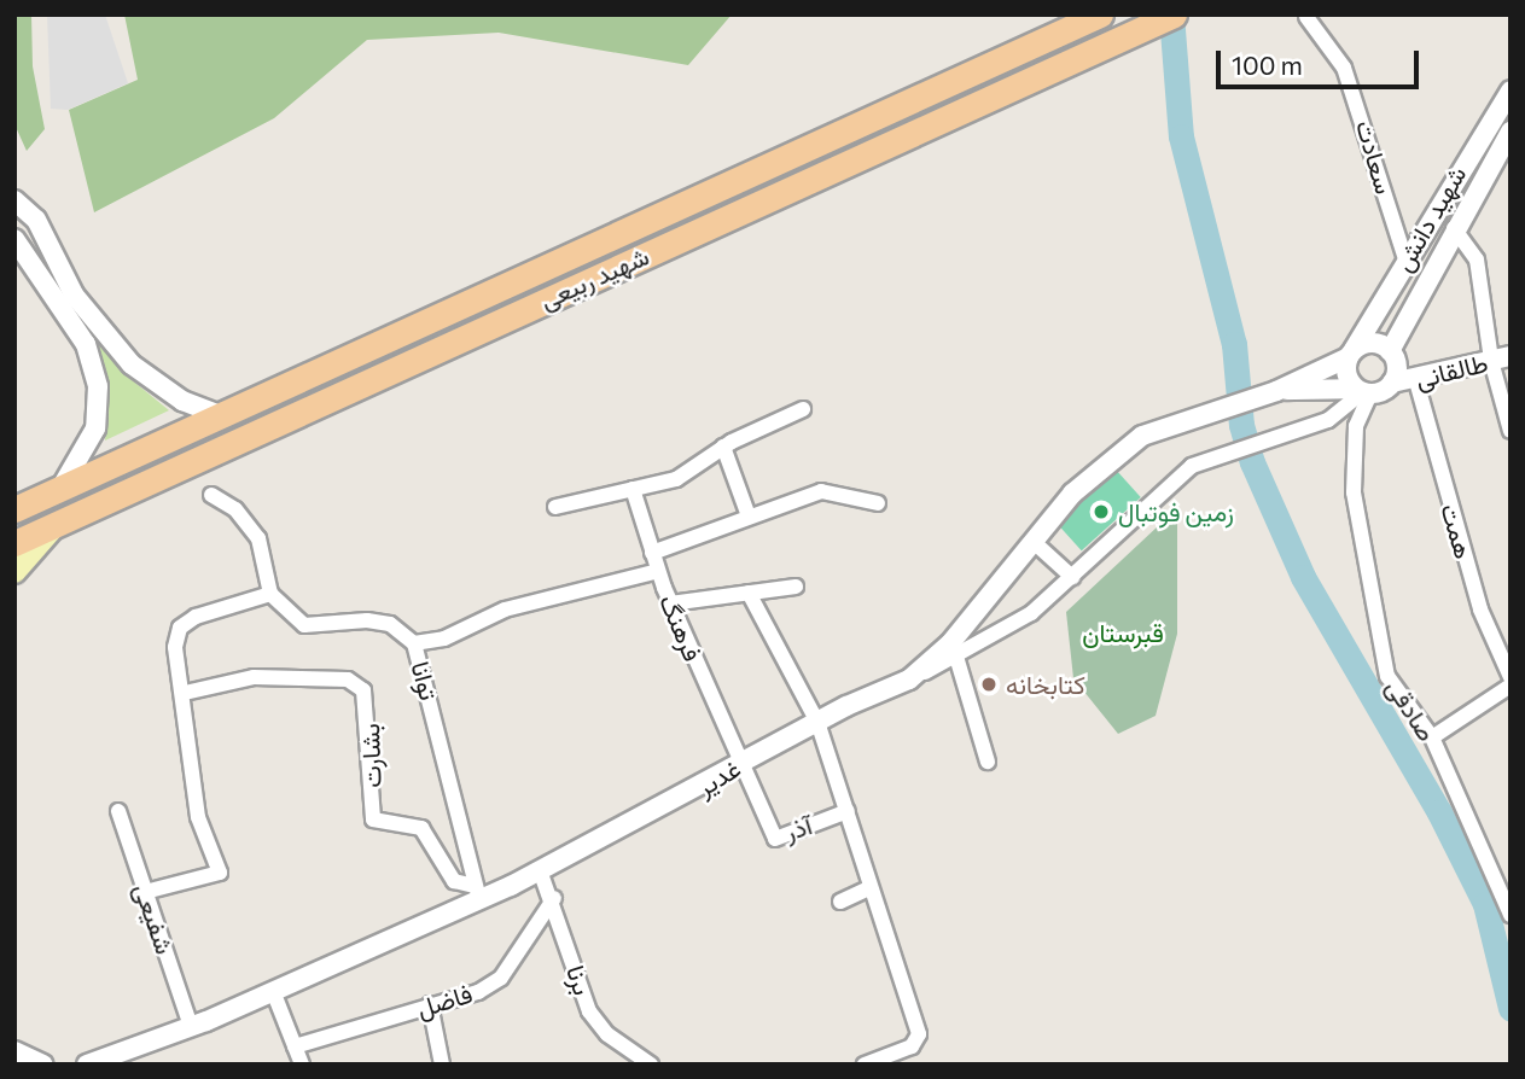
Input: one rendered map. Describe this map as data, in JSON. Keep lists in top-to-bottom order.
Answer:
{
  "streets": {
    "main road": ["شهید ربیعی"],
    "street": [
      "سعادت",
      "شهید دانش",
      "طالقانی",
      "همت",
      "فرهنگ",
      "توانا",
      "صادقی",
      "بشارت",
      "غدیر",
      "آذر",
      "شفیعی",
      "برنا",
      "فاضل"
    ]
  },
  "crossings": [
    ["سعادت", "شهید دانش"],
    ["شهید دانش", "طالقانی"],
    ["طالقانی", "همت"],
    ["فرهنگ", "غدیر"],
    ["فرهنگ", "آذر"],
    ["توانا", "بشارت"],
    ["توانا", "غدیر"],
    ["بشارت", "غدیر"],
    ["غدیر", "آذر"],
    ["غدیر", "شفیعی"],
    ["غدیر", "برنا"],
    ["برنا", "فاضل"]
  ],
  "parks": ["قبرستان"],
  "places": ["زمین فوتبال", "کتابخانه"],
  "scale_bar": "100 m"
}
